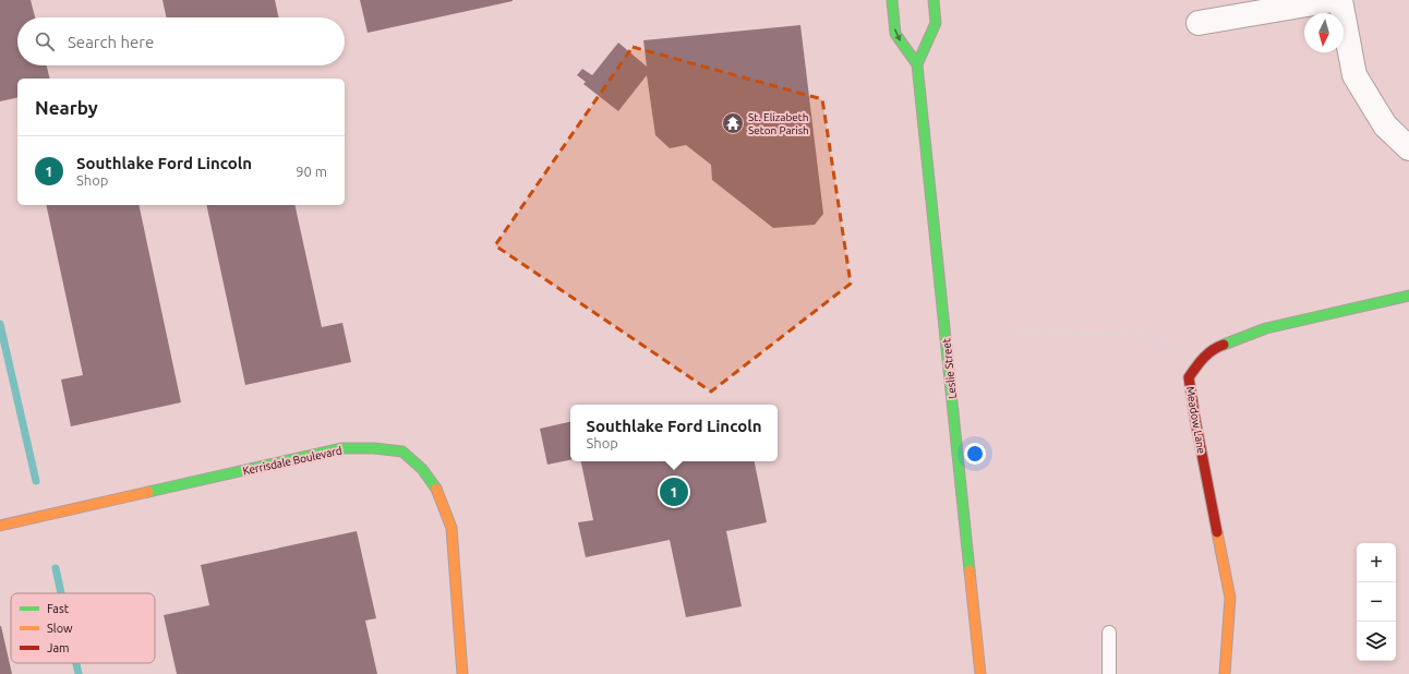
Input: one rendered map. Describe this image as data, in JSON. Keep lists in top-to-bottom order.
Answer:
{
  "streets": {
    "street": ["Leslie Street", "Meadow Lane", "Kerrisdale Boulevard"]
  },
  "places": {
    "temple": ["St. Elizabeth Seton Parish"]
  },
  "legend": ["Fast", "Slow", "Jam"],
  "north": "bottom",
  "page": {
    "search": "Search here",
    "heading": "Nearby",
    "list": [
      {
        "mark": "1",
        "name": "Southlake Ford Lincoln",
        "note": "Shop",
        "value": "90 m"
      }
    ],
    "popup": ["Southlake Ford Lincoln", "Shop"],
    "pins": "1",
    "map_buttons": ["+", "−"]
  }
}
